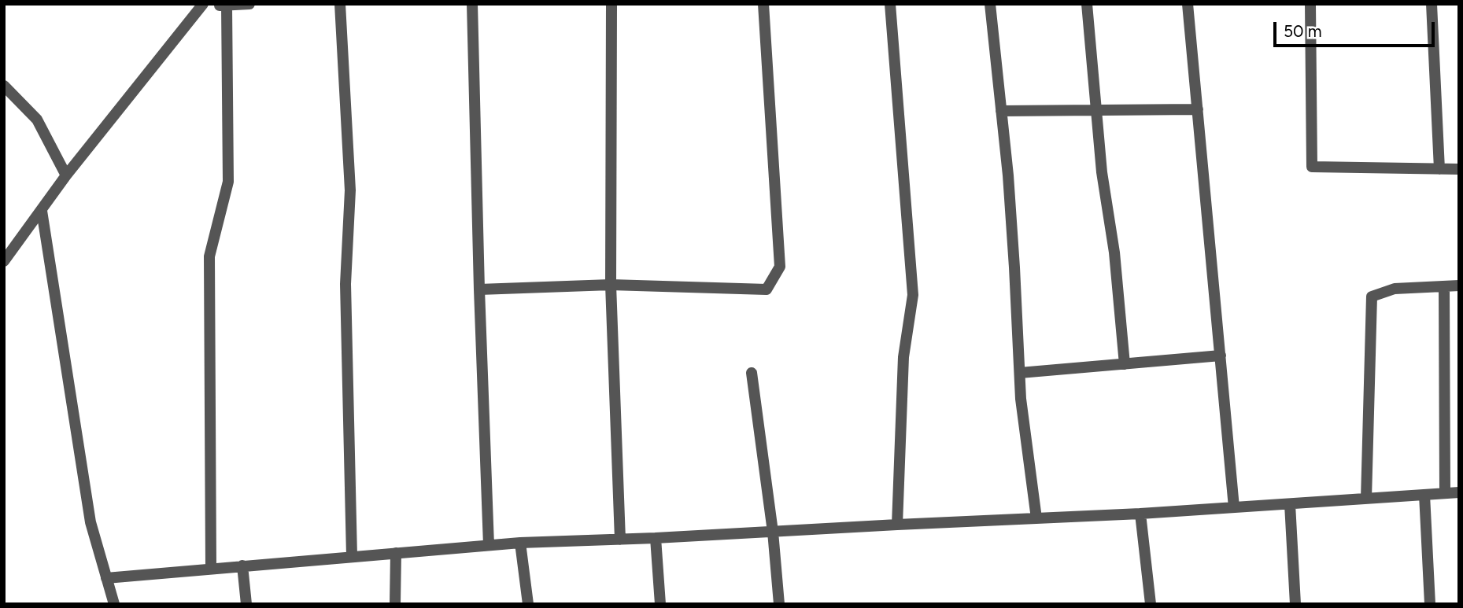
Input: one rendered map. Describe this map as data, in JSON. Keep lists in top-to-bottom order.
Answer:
{
  "scale_bar": "50 m"
}
